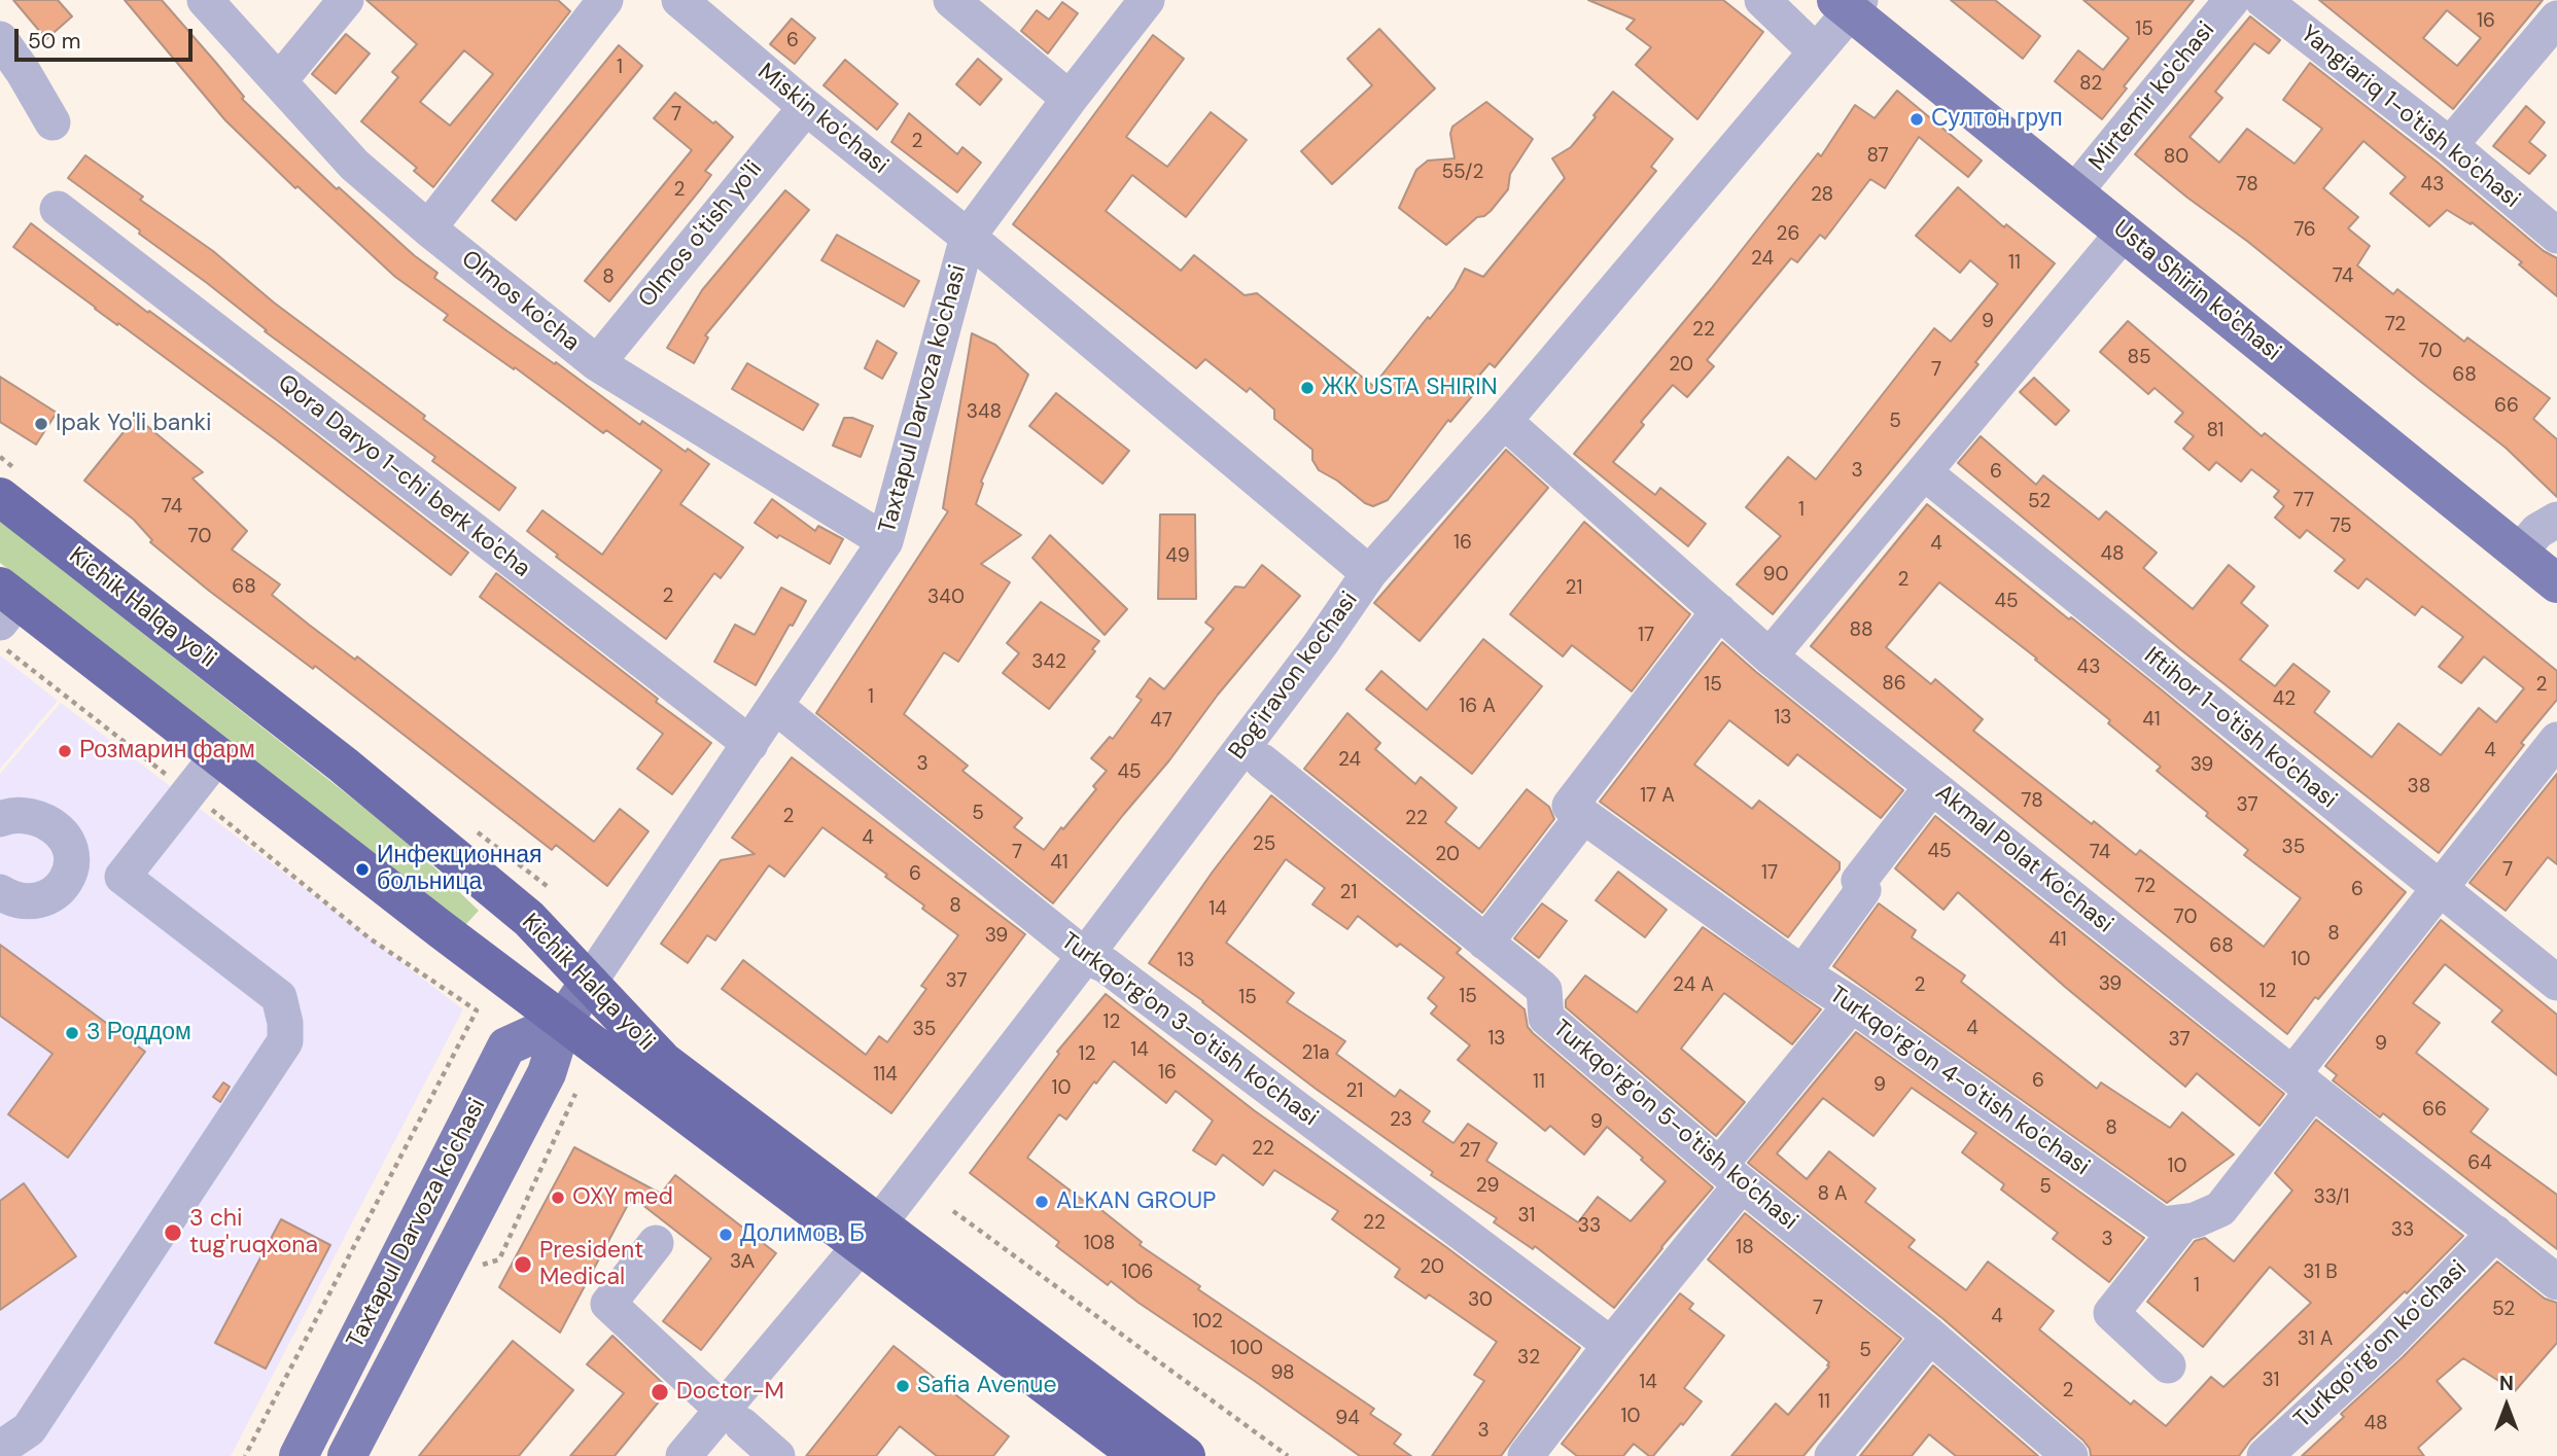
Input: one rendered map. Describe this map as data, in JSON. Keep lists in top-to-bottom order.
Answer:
{
  "streets": {
    "highway": ["Kichik Halqa yo'li"],
    "main road": ["Usta Shirin ko'chasi", "Taxtapul Darvoza ko'chasi"],
    "street": [
      "Mirtemir ko'chasi",
      "Yangiariq 1-o'tish ko'chasi",
      "Miskin ko'chasi",
      "Olmos o'tish yo'li",
      "Olmos ko'cha",
      "Qora Daryo 1-chi berk ko'cha",
      "Bog'iravon kochasi",
      "Iftihor 1-o'tish ko'chasi",
      "Akmal Polat Ko'chasi",
      "Turkqo'rg'on 3-o'tish ko'chasi",
      "Turkqo'rg'on 4-o'tish ko'chasi",
      "Turkqo'rg'on 5-o'tish ko'chasi",
      "Turkqoʻrgʻon koʻchasi"
    ]
  },
  "crossings": [
    ["Mirtemir ko'chasi", "Usta Shirin ko'chasi"],
    ["Miskin ko'chasi", "Olmos o'tish yo'li"],
    ["Miskin ko'chasi", "Taxtapul Darvoza ko'chasi"],
    ["Miskin ko'chasi", "Bog'iravon kochasi"],
    ["Olmos o'tish yo'li", "Olmos ko'cha"],
    ["Olmos ko'cha", "Taxtapul Darvoza ko'chasi"],
    ["Taxtapul Darvoza ko'chasi", "Qora Daryo 1-chi berk ko'cha"],
    ["Taxtapul Darvoza ko'chasi", "Kichik Halqa yo'li"],
    ["Taxtapul Darvoza ko'chasi", "Turkqo'rg'on 3-o'tish ko'chasi"],
    ["Kichik Halqa yo'li", "Bog'iravon kochasi"],
    ["Bog'iravon kochasi", "Turkqo'rg'on 3-o'tish ko'chasi"],
    ["Bog'iravon kochasi", "Turkqo'rg'on 5-o'tish ko'chasi"],
    ["Akmal Polat Ko'chasi", "Turkqoʻrgʻon koʻchasi"]
  ],
  "places": [
    "Султон груп",
    "ЖК USTA SHIRIN",
    "Ipak Yo'li banki",
    "Розмарин фарм",
    "Инфекционная больница",
    "3 Роддом",
    "OXY med",
    "ALKAN GROUP",
    "3 chi tug'ruqxona",
    "Долимов. Б",
    "President Medical",
    "Safia Avenue",
    "Doctor-M"
  ],
  "house_numbers": [
    "16",
    "15",
    "6",
    "1",
    "82",
    "7",
    "2",
    "87",
    "80",
    "55/2",
    "78",
    "43",
    "2",
    "28",
    "76",
    "26",
    "24",
    "11",
    "74",
    "8",
    "9",
    "72",
    "22",
    "70",
    "85",
    "20",
    "7",
    "68",
    "66",
    "348",
    "5",
    "81",
    "3",
    "6",
    "77",
    "52",
    "74",
    "1",
    "75",
    "70",
    "16",
    "4",
    "48",
    "49",
    "90",
    "2",
    "68",
    "21",
    "2",
    "340",
    "45",
    "88",
    "17",
    "342",
    "43",
    "86",
    "15",
    "2",
    "1",
    "42",
    "16 A",
    "13",
    "41",
    "47",
    "4",
    "24",
    "3",
    "39",
    "45",
    "38",
    "17 A",
    "78",
    "37",
    "5",
    "2",
    "22",
    "4",
    "25",
    "35",
    "45",
    "7",
    "74",
    "20",
    "41",
    "7",
    "17",
    "6",
    "72",
    "6",
    "21",
    "8",
    "14",
    "70",
    "8",
    "39",
    "41",
    "68",
    "10",
    "13",
    "37",
    "39",
    "24 A",
    "2",
    "12",
    "15",
    "15",
    "12",
    "4",
    "35",
    "13",
    "37",
    "9",
    "14",
    "21a",
    "12",
    "16",
    "114",
    "6",
    "11",
    "9",
    "10",
    "21",
    "66",
    "23",
    "9",
    "8",
    "22",
    "27",
    "64",
    "10",
    "29",
    "5",
    "8 A",
    "33/1",
    "31",
    "22",
    "33",
    "33",
    "3",
    "108",
    "18",
    "3А",
    "20",
    "106",
    "31 B",
    "1",
    "30",
    "7",
    "52",
    "4",
    "102",
    "31 A",
    "100",
    "5",
    "32",
    "98",
    "31",
    "14",
    "2",
    "11",
    "10",
    "94",
    "48",
    "3"
  ],
  "scale_bar": "50 m",
  "north": "top"
}
